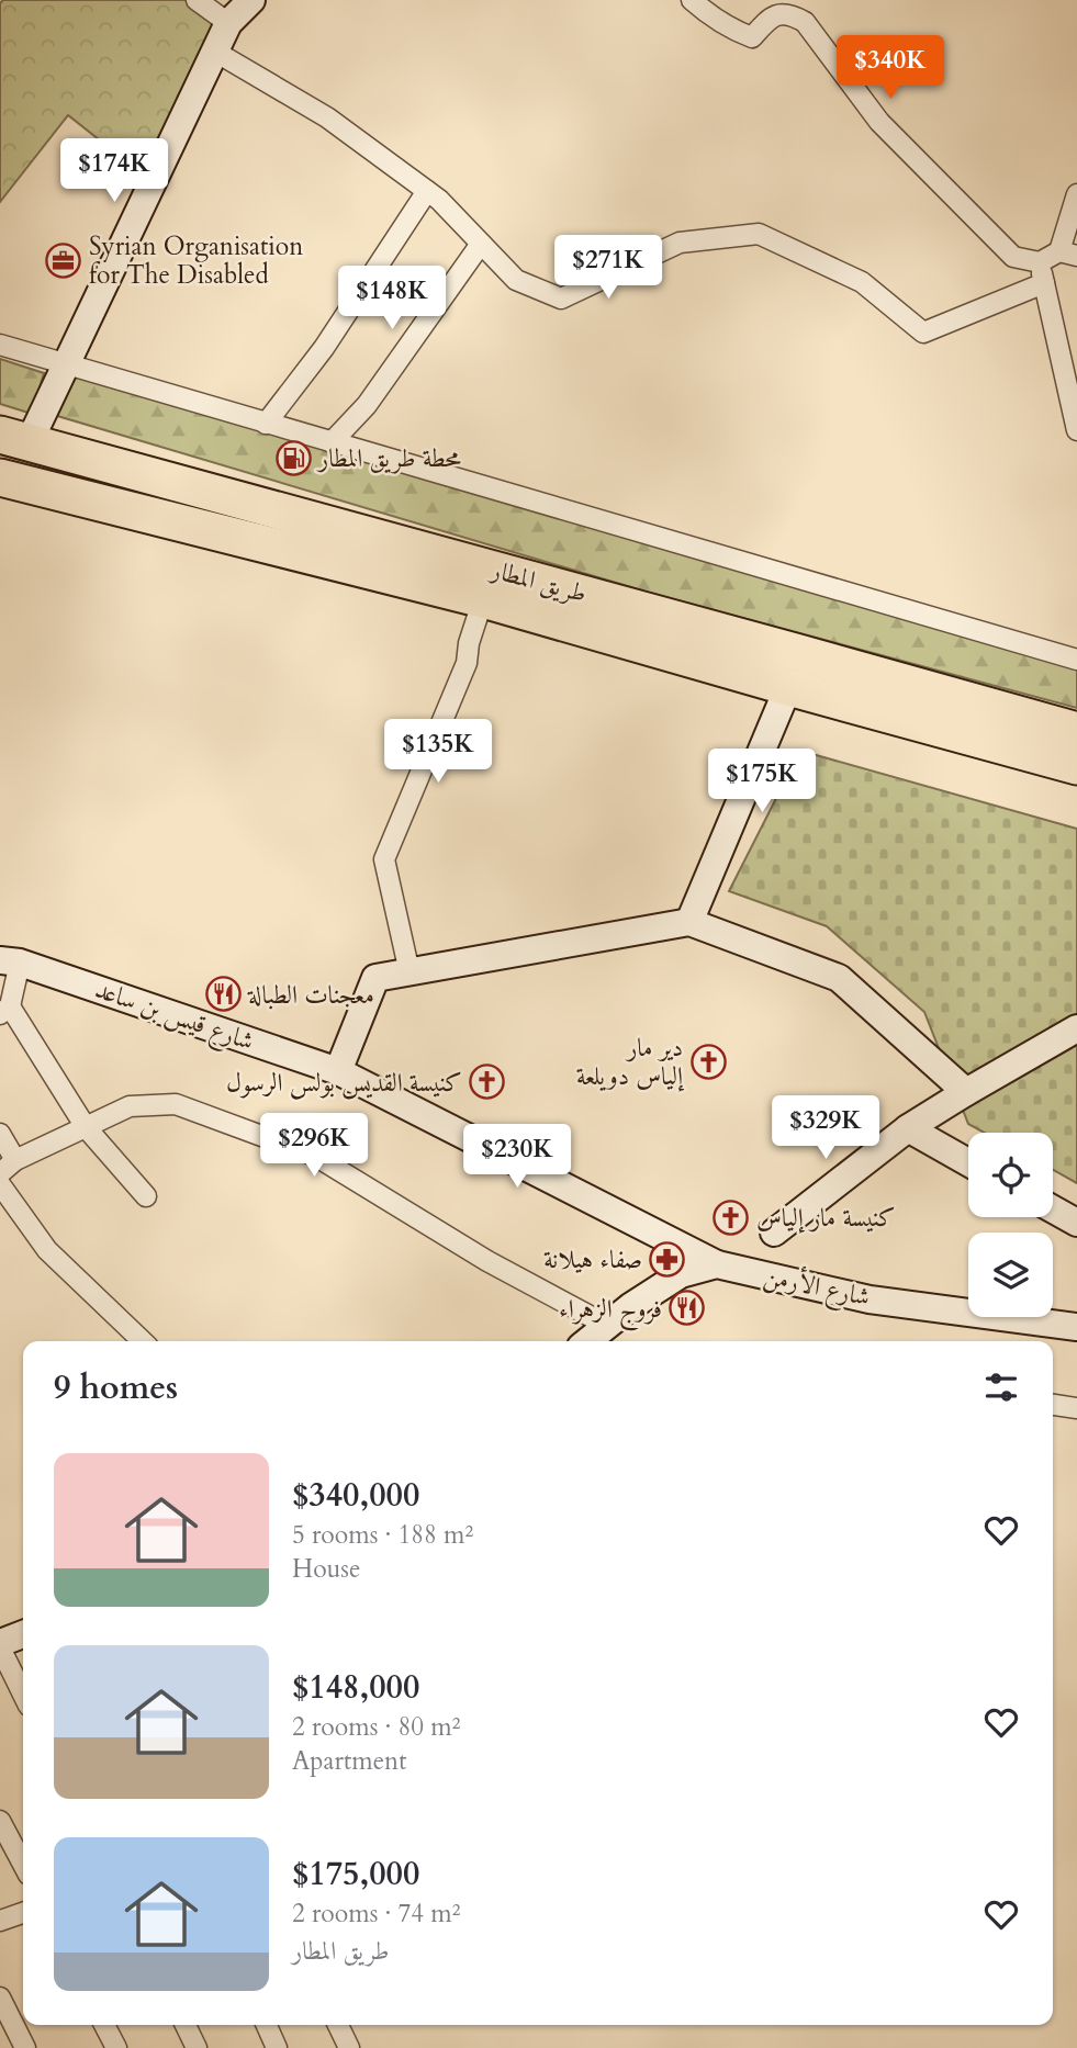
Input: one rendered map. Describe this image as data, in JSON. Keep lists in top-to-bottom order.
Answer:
{
  "streets": {
    "highway": ["طريق المطار"],
    "main road": ["شارع قيس بن ساعد", "شارع الأرمن"]
  },
  "crossings": [
    ["شارع قيس بن ساعد", "شارع الأرمن"]
  ],
  "places": {
    "office": ["Syrian Organisation for The Disabled"],
    "fuel station": ["محطة طريق المطار"],
    "restaurant": ["معجنات الطبالة", "فروج الزهراء"],
    "church": ["دير مار إلياس دويلعة", "كنيسة القديس بولس الرسول", "كنيسة مار إلياس"],
    "pharmacy": ["صفاء هيلانة"]
  },
  "page": {
    "price": [
      "$340K",
      "$174K",
      "$271K",
      "$148K",
      "$135K",
      "$175K",
      "$329K",
      "$296K",
      "$230K"
    ],
    "heading": "9 homes",
    "list": [
      {
        "name": "$340,000",
        "note": "5 rooms · 188 m² · House"
      },
      {
        "name": "$148,000",
        "note": "2 rooms · 80 m² · Apartment"
      },
      {
        "name": "$175,000",
        "note": "2 rooms · 74 m² · طريق المطار"
      }
    ]
  }
}
